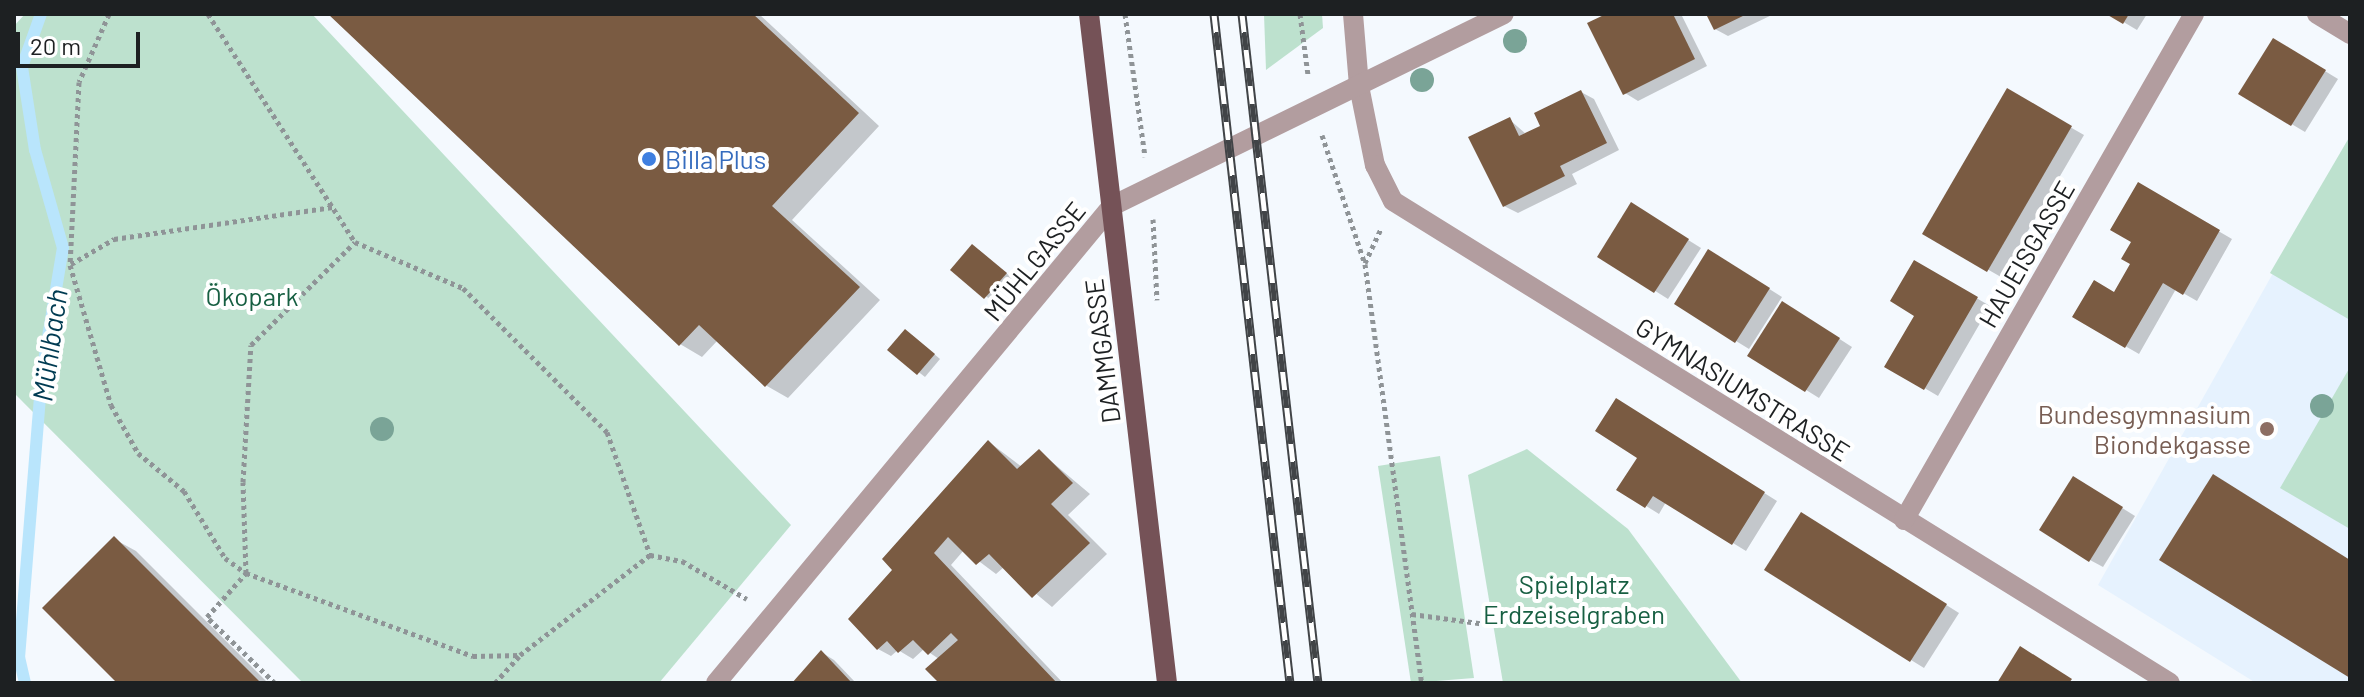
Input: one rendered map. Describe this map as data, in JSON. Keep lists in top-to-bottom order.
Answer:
{
  "streets": {
    "main road": ["DAMMGASSE"],
    "street": ["HAUEISGASSE", "MÜHLGASSE", "GYMNASIUMSTRASSE"]
  },
  "crossings": [
    ["HAUEISGASSE", "GYMNASIUMSTRASSE"],
    ["MÜHLGASSE", "DAMMGASSE"],
    ["MÜHLGASSE", "GYMNASIUMSTRASSE"]
  ],
  "water": ["Mühlbach"],
  "parks": ["Ökopark", "Spielplatz Erdzeiselgraben"],
  "places": ["Billa Plus", "Bundesgymnasium Biondekgasse"],
  "scale_bar": "20 m"
}
